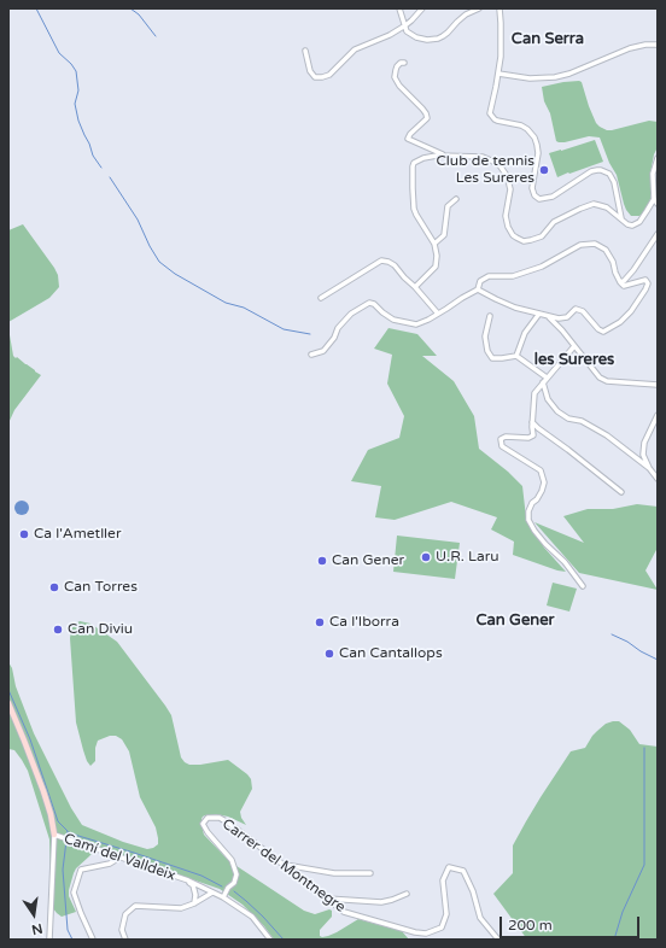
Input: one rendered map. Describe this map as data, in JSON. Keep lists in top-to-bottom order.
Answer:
{
  "streets": {
    "street": ["Camí del Valldeix", "Carrer del Montnegre"]
  },
  "districts": ["Can Serra", "les Sureres", "Can Gener"],
  "places": [
    "Club de tennis Les Sureres",
    "Ca l'Ametller",
    "U.R. Laru",
    "Can Gener",
    "Can Torres",
    "Ca l'Iborra",
    "Can Diviu",
    "Can Cantallops"
  ],
  "scale_bar": "200 m",
  "north": "bottom"
}
